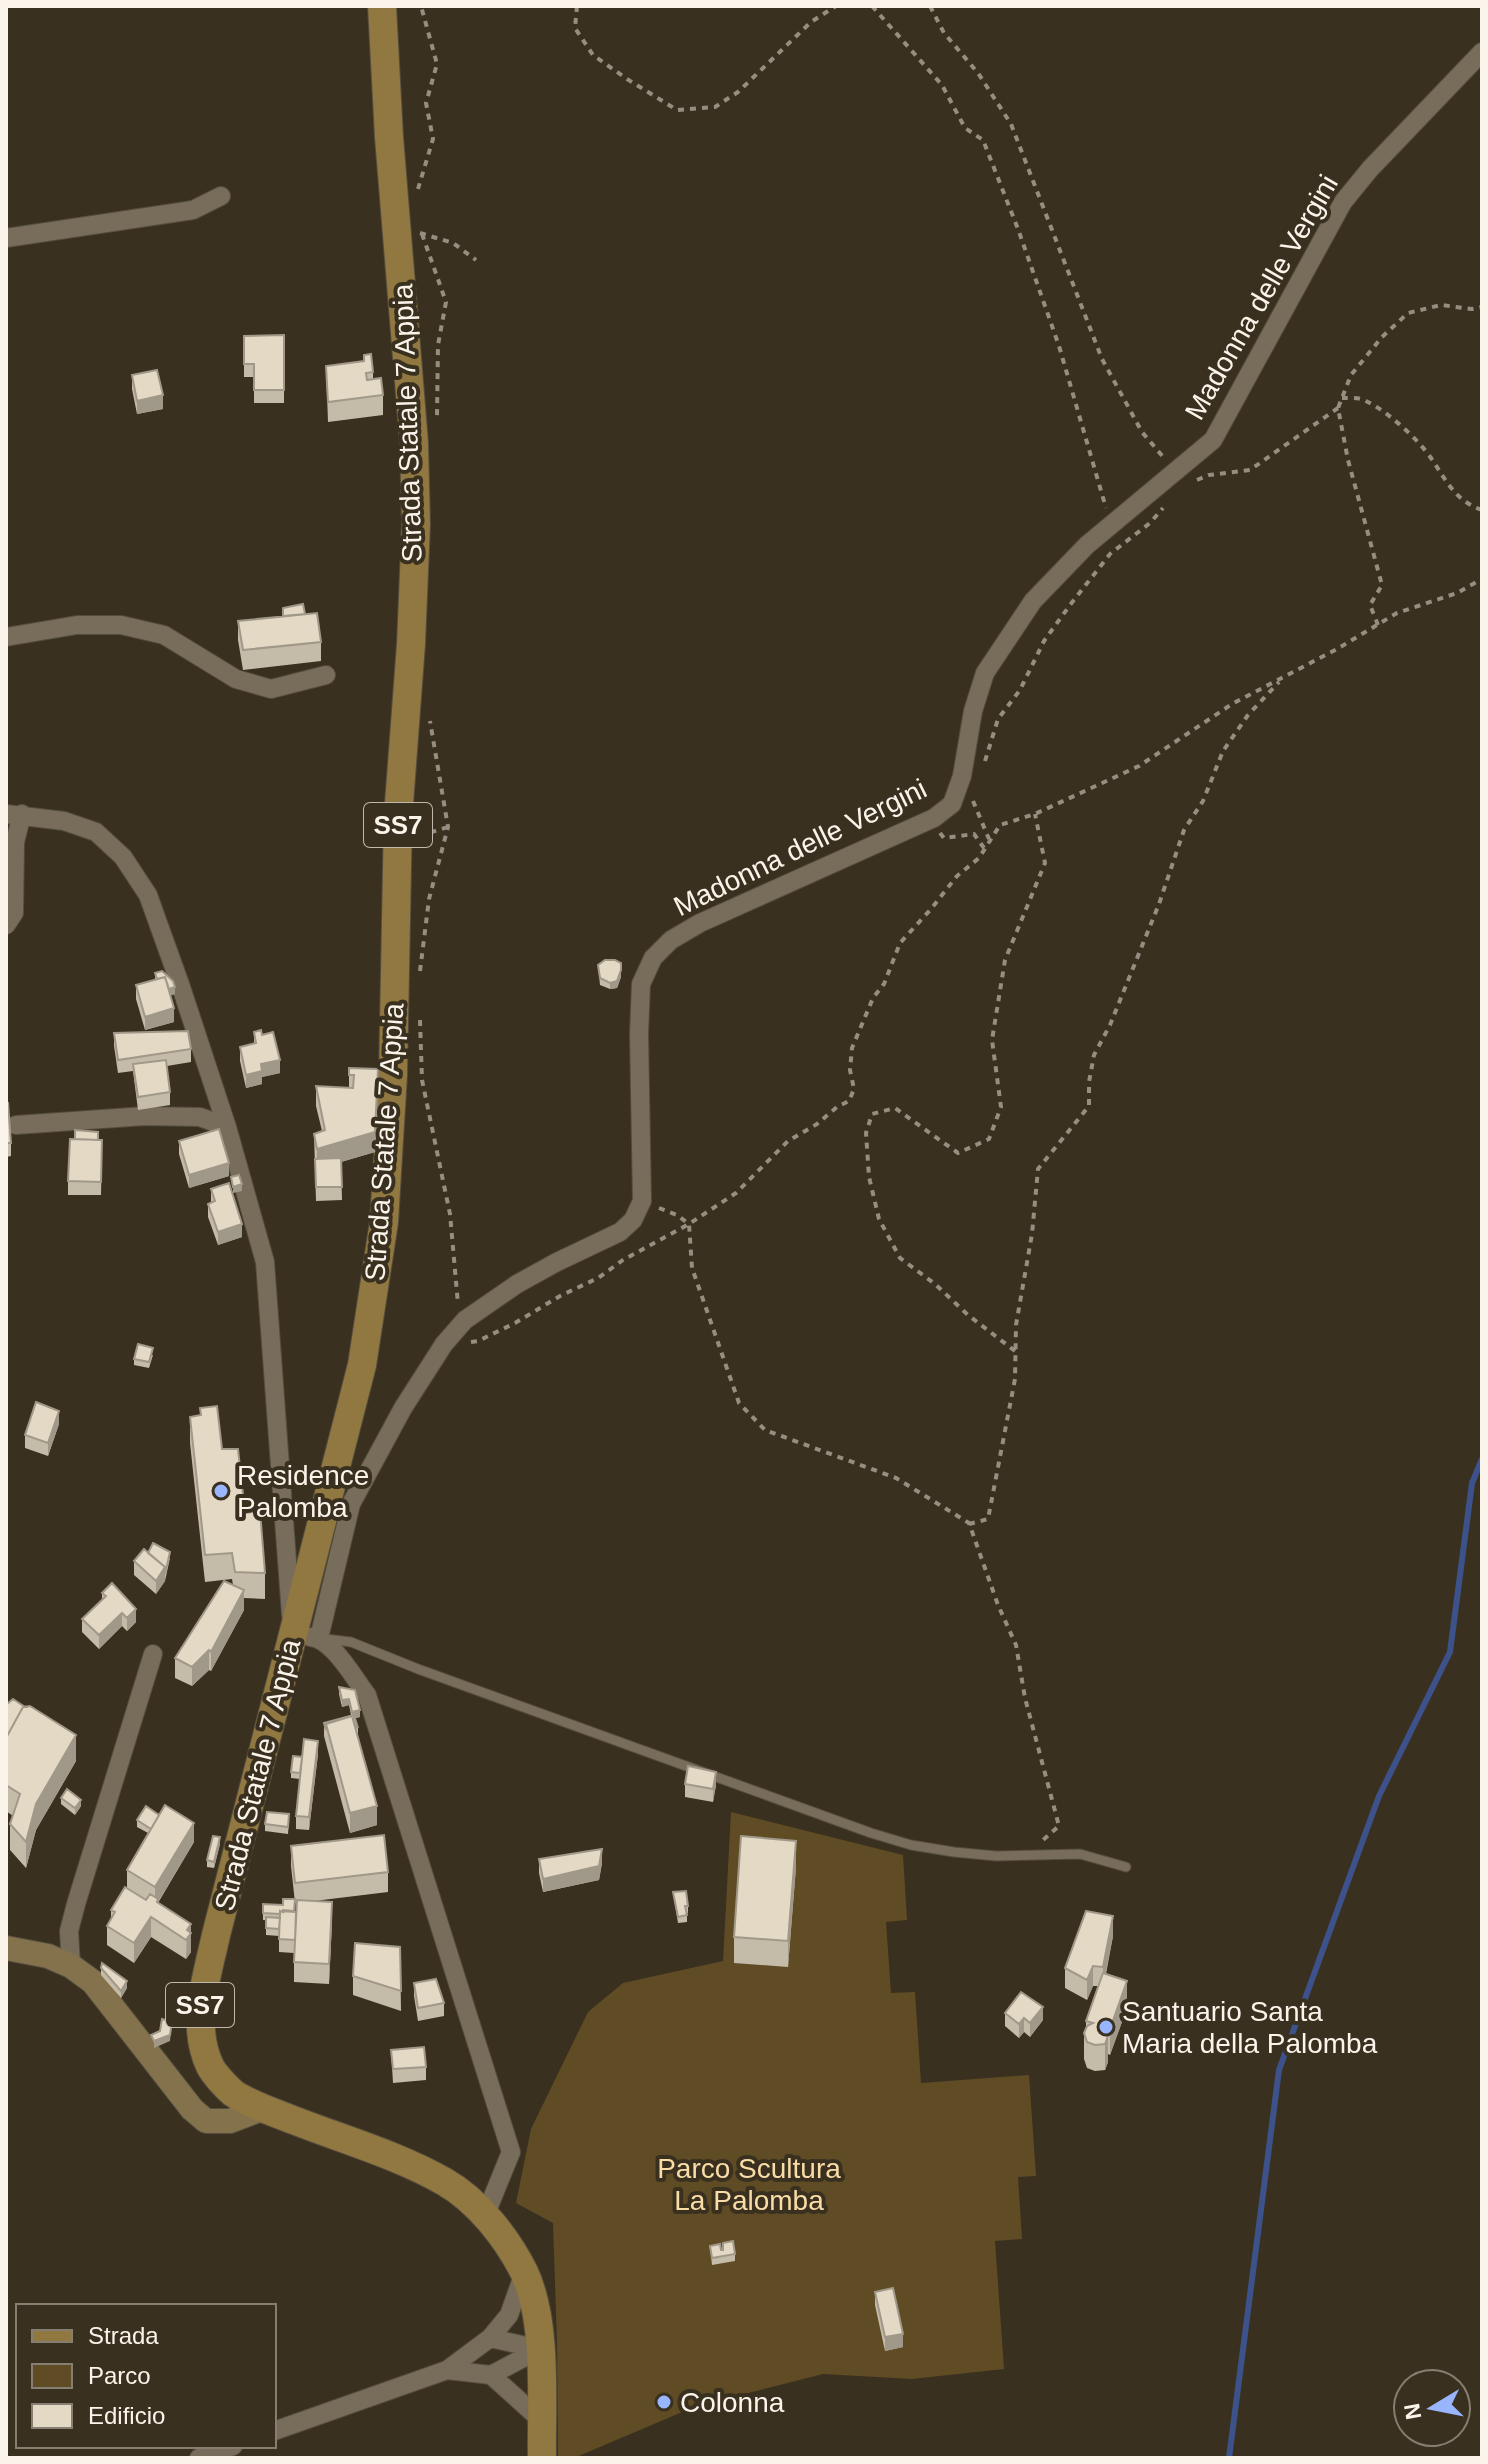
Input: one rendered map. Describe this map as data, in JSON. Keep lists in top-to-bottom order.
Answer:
{
  "streets": {
    "main road": ["Strada Statale 7 Appia", "SS7"],
    "street": ["Madonna delle Vergini"]
  },
  "parks": ["Parco Scultura La Palomba"],
  "places": ["Residence Palomba", "Santuario Santa Maria della Palomba", "Colonna"],
  "legend": ["Strada", "Parco", "Edificio"],
  "north": "left"
}
